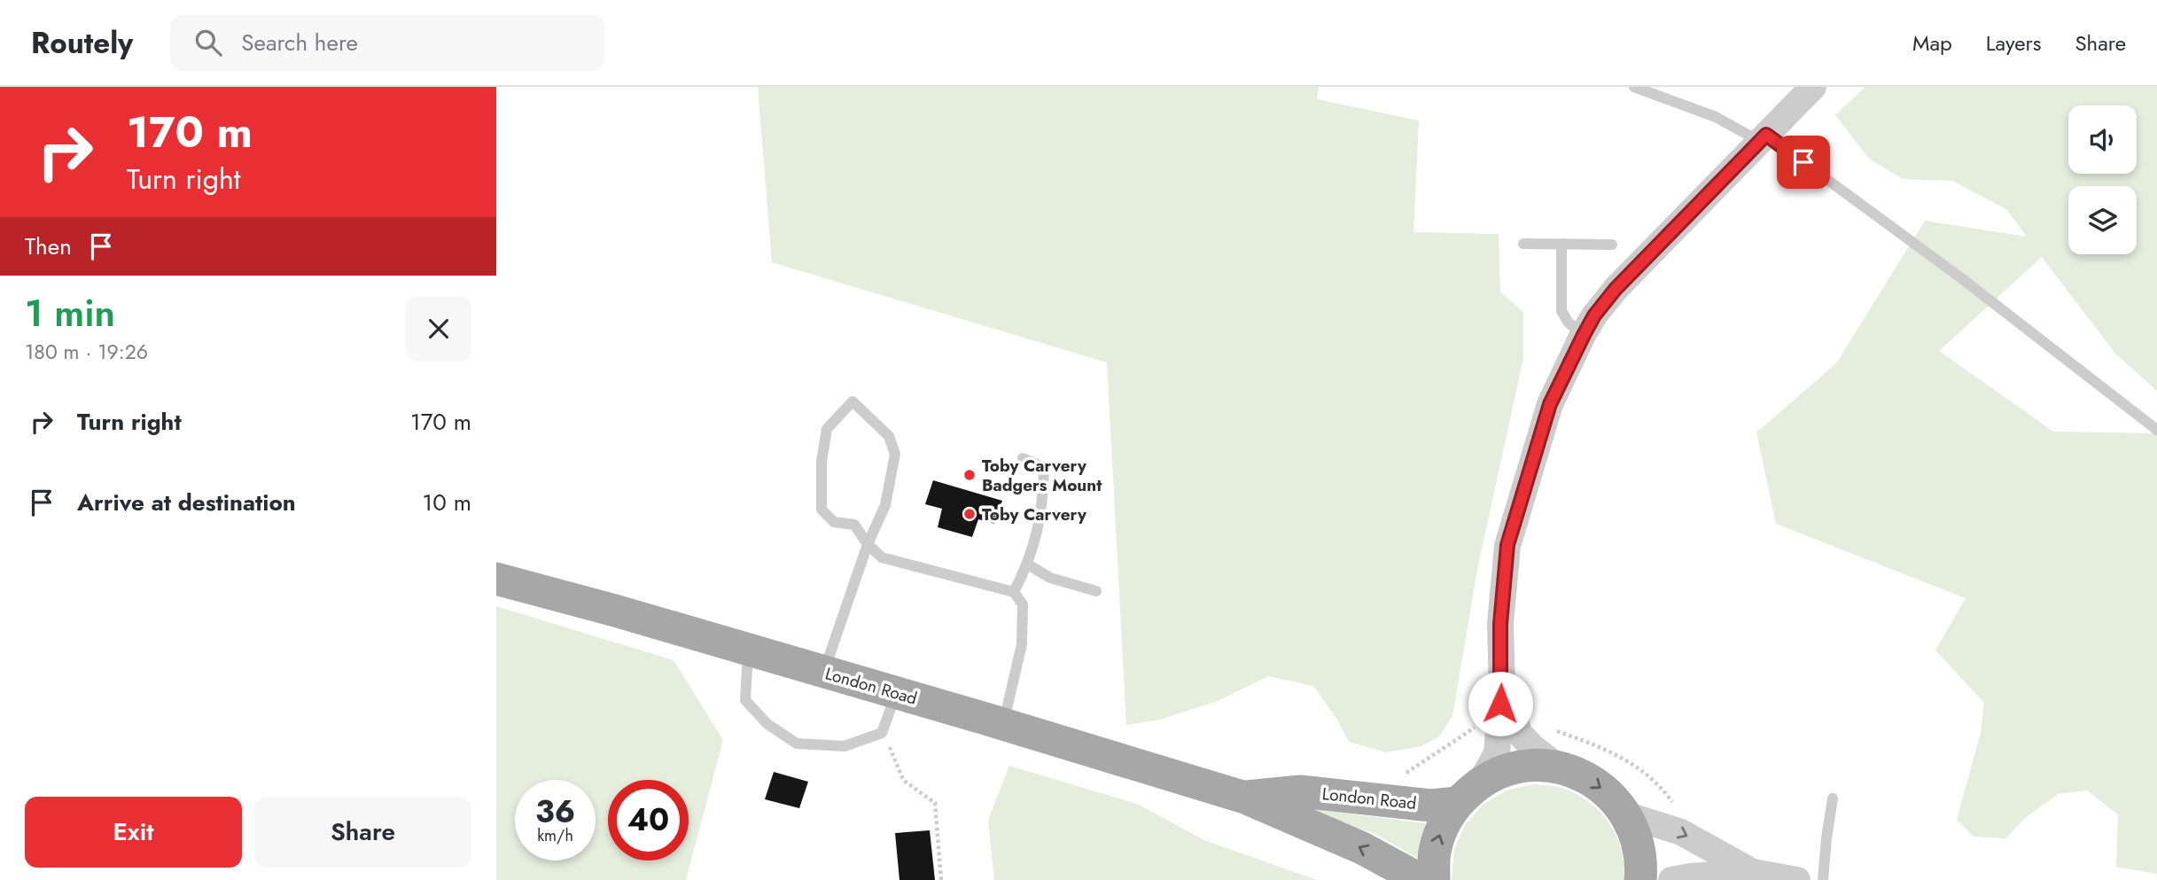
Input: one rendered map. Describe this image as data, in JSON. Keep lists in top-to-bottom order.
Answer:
{
  "streets": {
    "main road": ["London Road"]
  },
  "places": ["Toby Carvery Badgers Mount", "Toby Carvery"],
  "page": {
    "header": "Routely",
    "search": "Search here",
    "nav": ["Map", "Layers", "Share"],
    "turn": ["170 m", "Turn right"],
    "then": "Then",
    "heading": ["1 min", "180 m · 19:26"],
    "list": [
      {
        "name": "Turn right",
        "value": "170 m"
      },
      {
        "name": "Arrive at destination",
        "value": "10 m"
      }
    ],
    "speed": "36 km/h",
    "limit": "40",
    "buttons": ["Exit", "Share"]
  }
}
